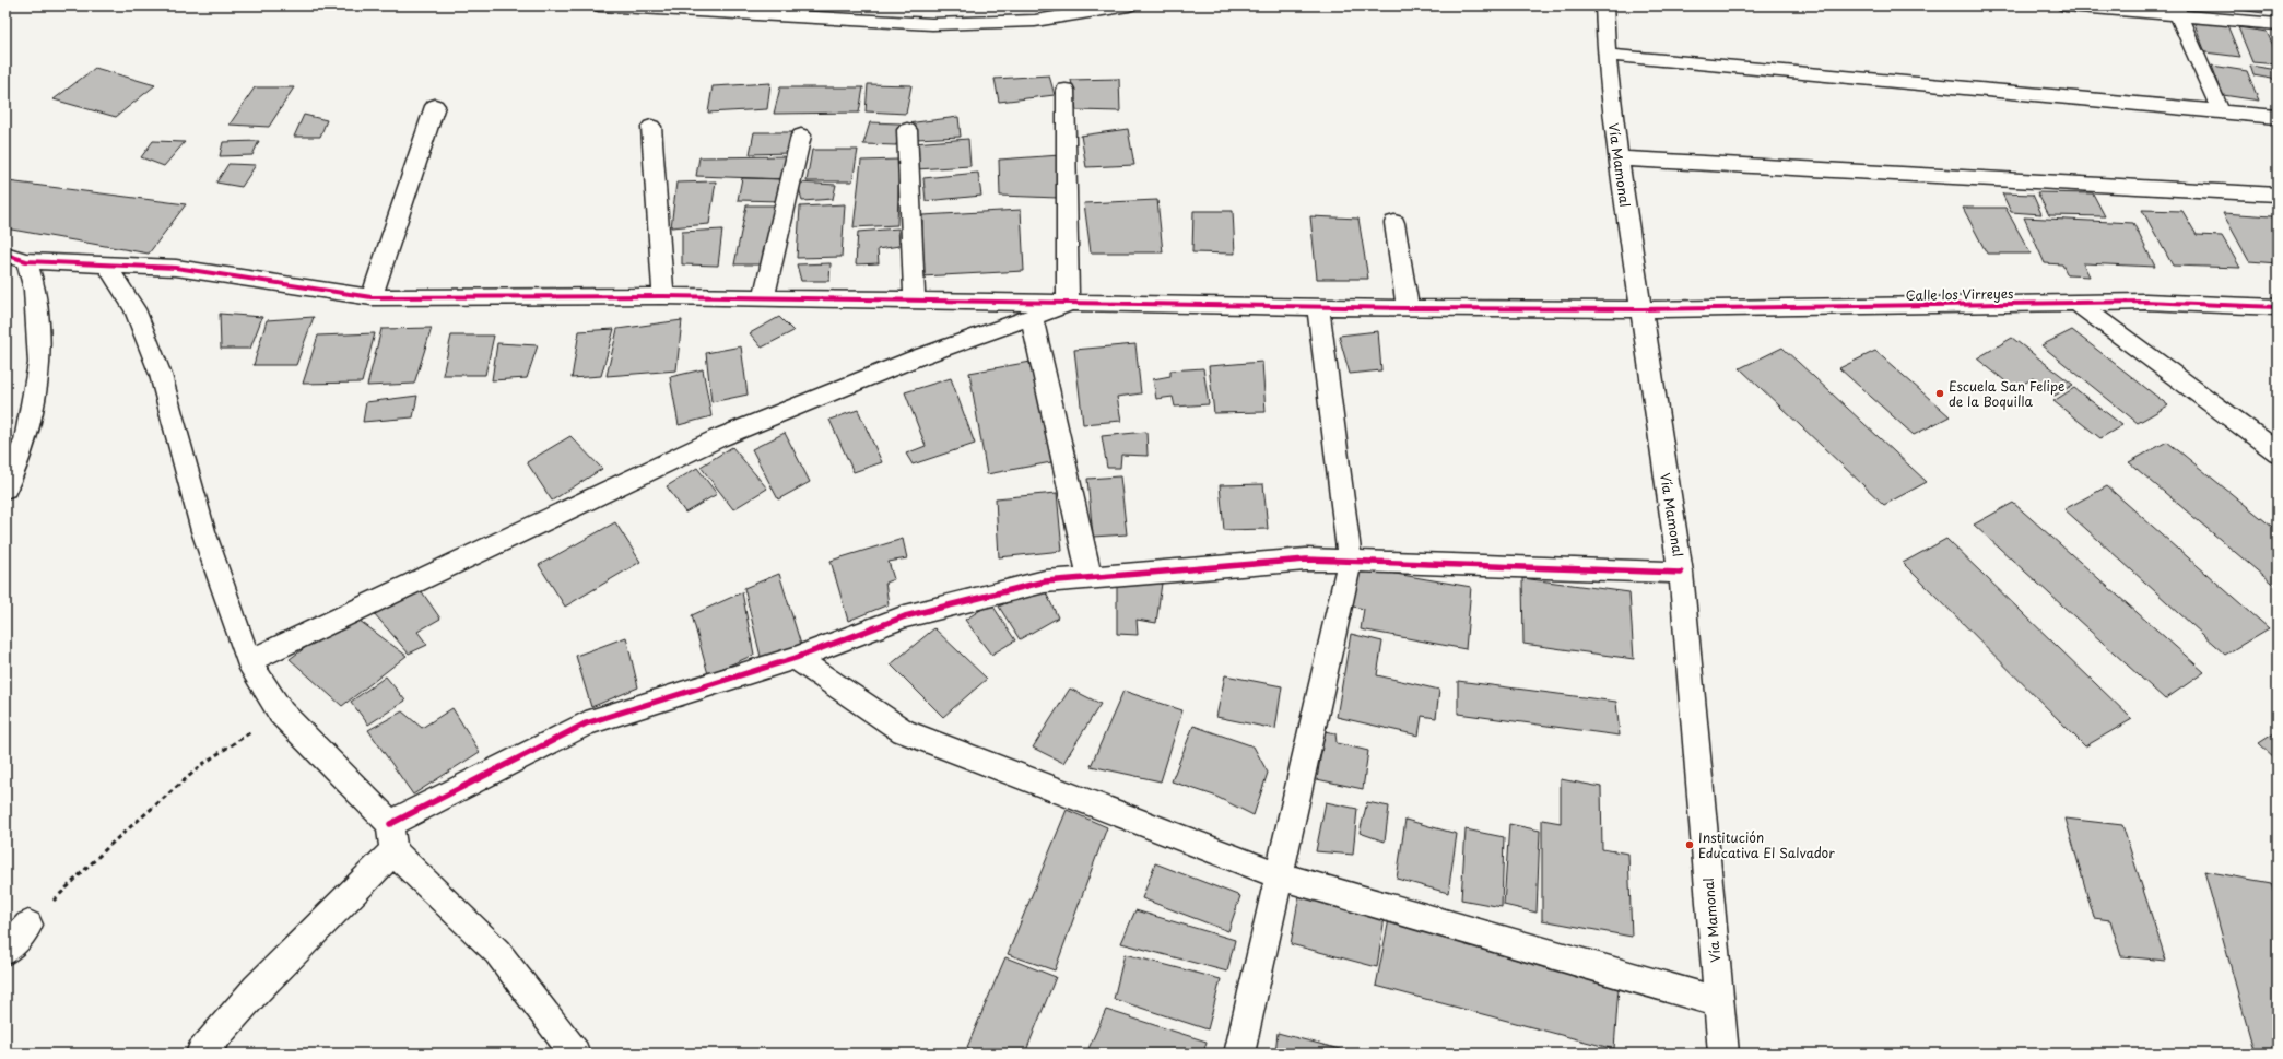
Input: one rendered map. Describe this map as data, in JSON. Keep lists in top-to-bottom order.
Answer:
{
  "streets": {
    "street": ["Vía Mamonal", "Calle los Virreyes"]
  },
  "crossings": [
    ["Vía Mamonal", "Calle los Virreyes"]
  ],
  "places": ["Escuela San Felipe de la Boquilla", "Institución Educativa El Salvador"]
}
